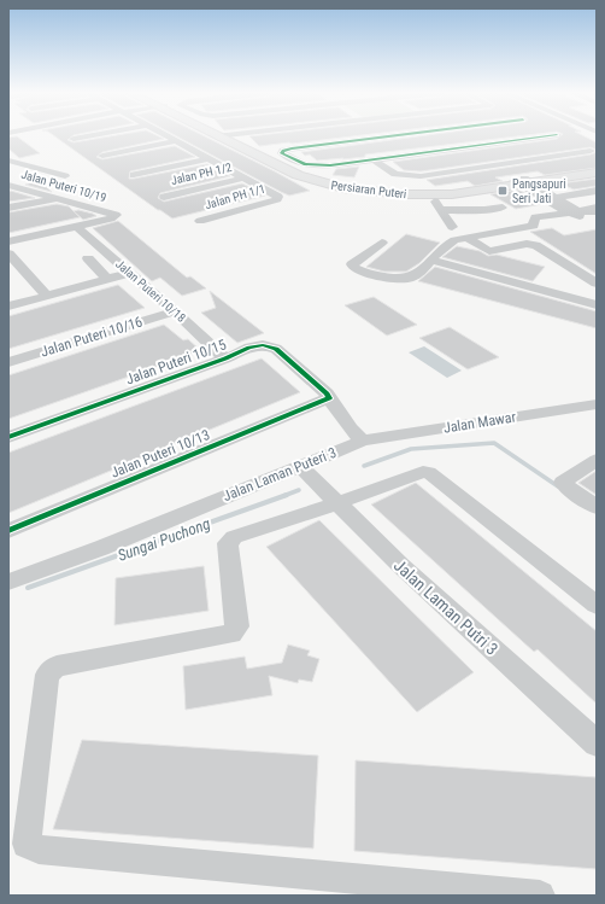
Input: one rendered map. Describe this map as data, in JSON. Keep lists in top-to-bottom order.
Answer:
{
  "streets": {
    "main road": ["Persiaran Puteri"],
    "street": [
      "Jalan PH 1/2",
      "Jalan Puteri 10/19",
      "Jalan PH 1/1",
      "Jalan Puteri 10/18",
      "Jalan Puteri 10/16",
      "Jalan Puteri 10/15",
      "Jalan Mawar",
      "Jalan Puteri 10/13",
      "Jalan Laman Puteri 3",
      "Jalan Laman Putri 3"
    ]
  },
  "crossings": [
    ["Jalan PH 1/2", "Jalan PH 1/1"],
    ["Jalan Puteri 10/19", "Jalan Puteri 10/18"],
    ["Jalan Puteri 10/18", "Jalan Puteri 10/16"],
    ["Jalan Puteri 10/18", "Jalan Puteri 10/15"],
    ["Jalan Puteri 10/15", "Jalan Mawar"],
    ["Jalan Puteri 10/15", "Jalan Puteri 10/13"],
    ["Jalan Puteri 10/15", "Jalan Laman Puteri 3"],
    ["Jalan Mawar", "Jalan Laman Puteri 3"],
    ["Jalan Laman Puteri 3", "Jalan Laman Putri 3"]
  ],
  "water": ["Sungai Puchong"],
  "places": {
    "transit": ["Pangsapuri Seri Jati"]
  }
}
